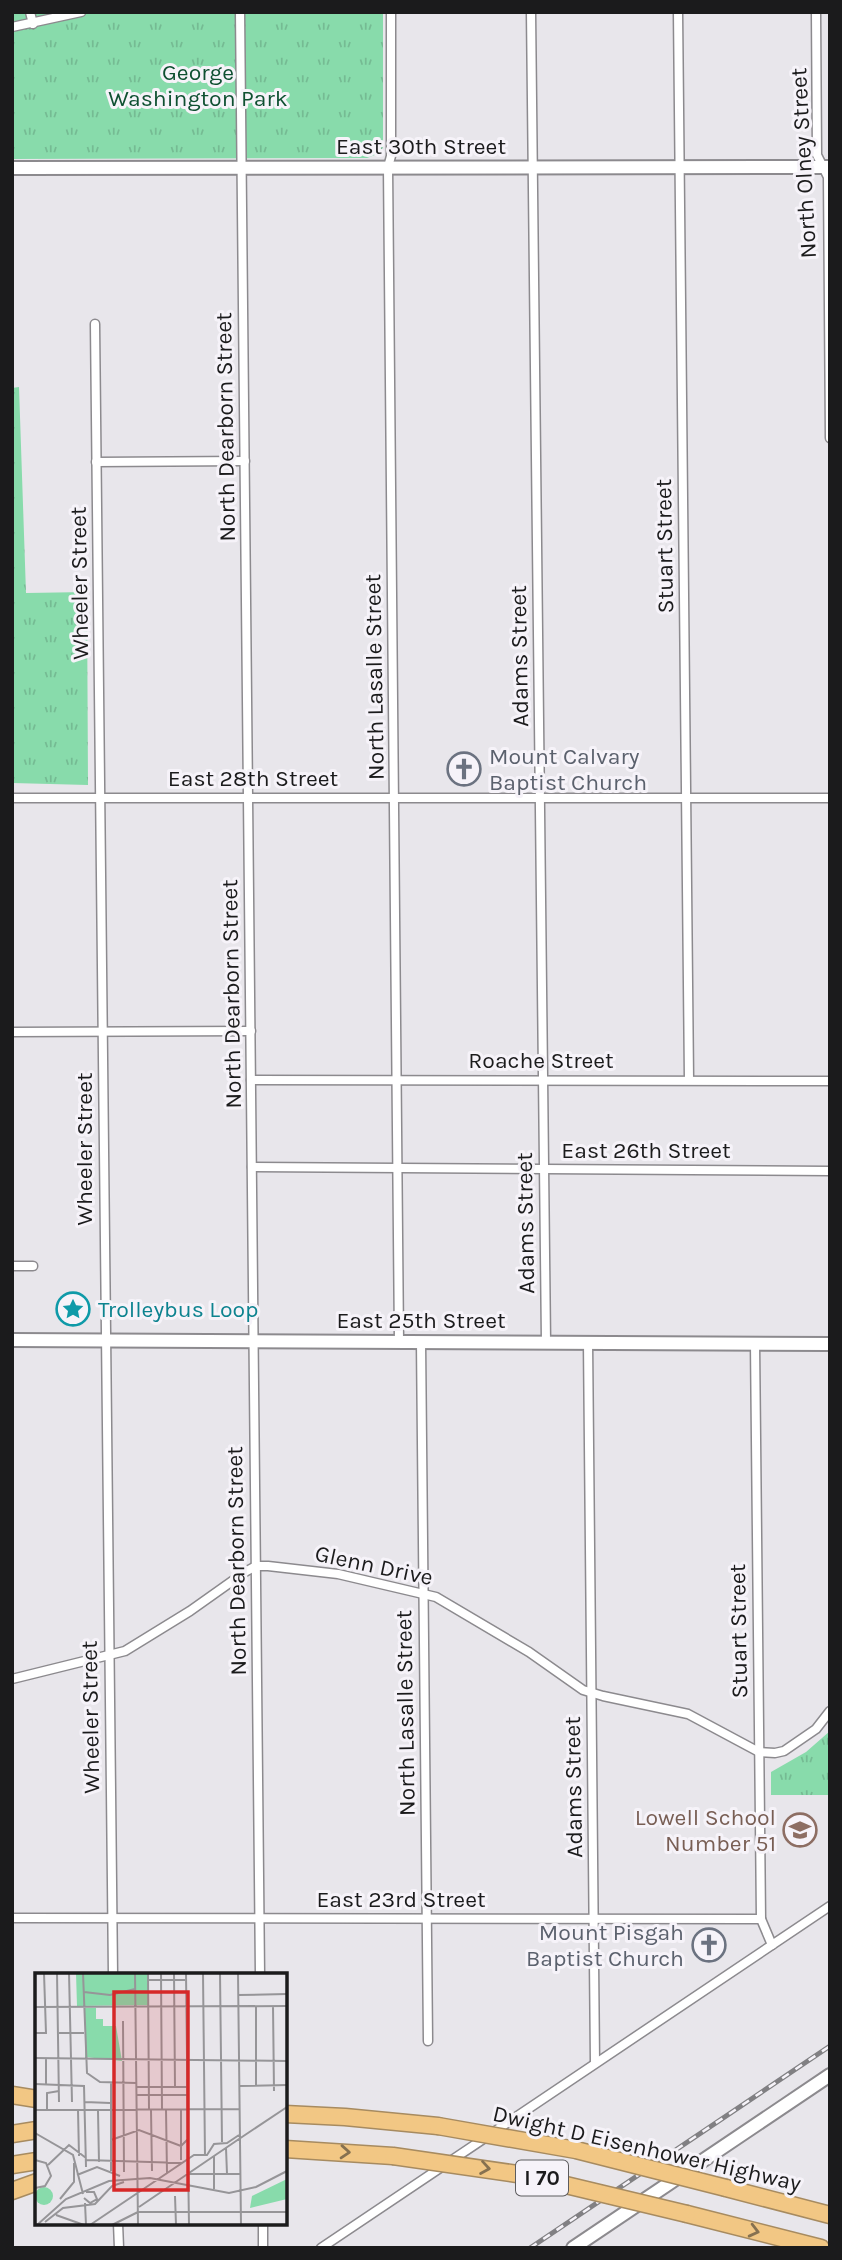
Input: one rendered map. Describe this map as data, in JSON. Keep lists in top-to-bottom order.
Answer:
{
  "streets": {
    "highway": ["Dwight D Eisenhower Highway", "I 70"],
    "street": [
      "East 30th Street",
      "North Olney Street",
      "North Dearborn Street",
      "Stuart Street",
      "Wheeler Street",
      "Adams Street",
      "North Lasalle Street",
      "East 28th Street",
      "Roache Street",
      "East 26th Street",
      "East 25th Street",
      "Glenn Drive",
      "East 23rd Street"
    ]
  },
  "crossings": [
    ["East 30th Street", "North Olney Street"],
    ["East 30th Street", "North Dearborn Street"],
    ["East 30th Street", "Stuart Street"],
    ["East 30th Street", "Adams Street"],
    ["East 30th Street", "North Lasalle Street"],
    ["North Dearborn Street", "East 28th Street"],
    ["North Dearborn Street", "Roache Street"],
    ["North Dearborn Street", "East 26th Street"],
    ["North Dearborn Street", "East 25th Street"],
    ["North Dearborn Street", "Glenn Drive"],
    ["North Dearborn Street", "East 23rd Street"],
    ["Stuart Street", "East 28th Street"],
    ["Stuart Street", "Roache Street"],
    ["Stuart Street", "East 25th Street"],
    ["Stuart Street", "Glenn Drive"],
    ["Stuart Street", "East 23rd Street"],
    ["Wheeler Street", "East 28th Street"],
    ["Wheeler Street", "East 25th Street"],
    ["Wheeler Street", "East 23rd Street"],
    ["Adams Street", "East 28th Street"],
    ["Adams Street", "Roache Street"],
    ["Adams Street", "East 26th Street"],
    ["Adams Street", "East 25th Street"],
    ["Adams Street", "Glenn Drive"],
    ["Adams Street", "East 23rd Street"],
    ["North Lasalle Street", "East 28th Street"],
    ["North Lasalle Street", "Roache Street"],
    ["North Lasalle Street", "East 26th Street"],
    ["North Lasalle Street", "East 25th Street"],
    ["North Lasalle Street", "Glenn Drive"],
    ["North Lasalle Street", "East 23rd Street"]
  ],
  "parks": ["George Washington Park"],
  "places": {
    "church": ["Mount Calvary Baptist Church", "Mount Pisgah Baptist Church"],
    "place": ["Trolleybus Loop"],
    "school or university": ["Lowell School Number 51"]
  }
}
